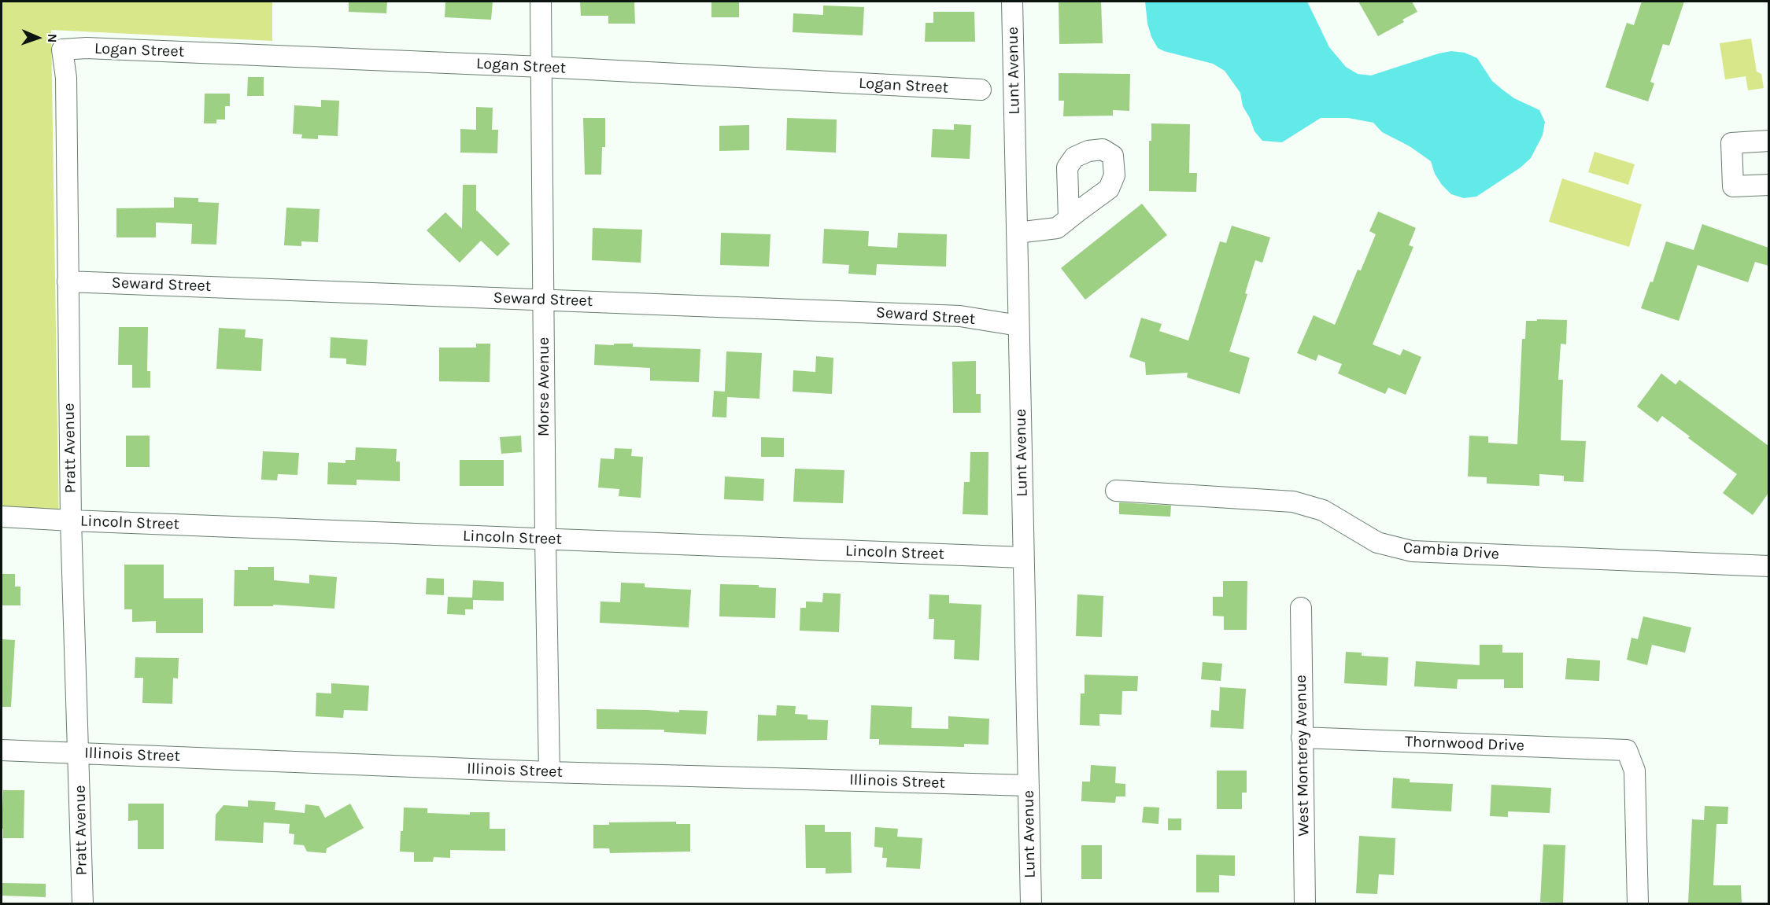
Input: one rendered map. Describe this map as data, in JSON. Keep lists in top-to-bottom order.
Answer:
{
  "streets": {
    "street": [
      "Logan Street",
      "Lunt Avenue",
      "Seward Street",
      "Morse Avenue",
      "Pratt Avenue",
      "Lincoln Street",
      "Cambia Drive",
      "Thornwood Drive",
      "Illinois Street",
      "West Monterey Avenue"
    ]
  },
  "crossings": [
    ["Logan Street", "Morse Avenue"],
    ["Logan Street", "Pratt Avenue"],
    ["Lunt Avenue", "Seward Street"],
    ["Lunt Avenue", "Lincoln Street"],
    ["Lunt Avenue", "Illinois Street"],
    ["Seward Street", "Morse Avenue"],
    ["Seward Street", "Pratt Avenue"],
    ["Morse Avenue", "Lincoln Street"],
    ["Morse Avenue", "Illinois Street"],
    ["Pratt Avenue", "Lincoln Street"],
    ["Pratt Avenue", "Illinois Street"],
    ["Thornwood Drive", "West Monterey Avenue"]
  ],
  "north": "right"
}
